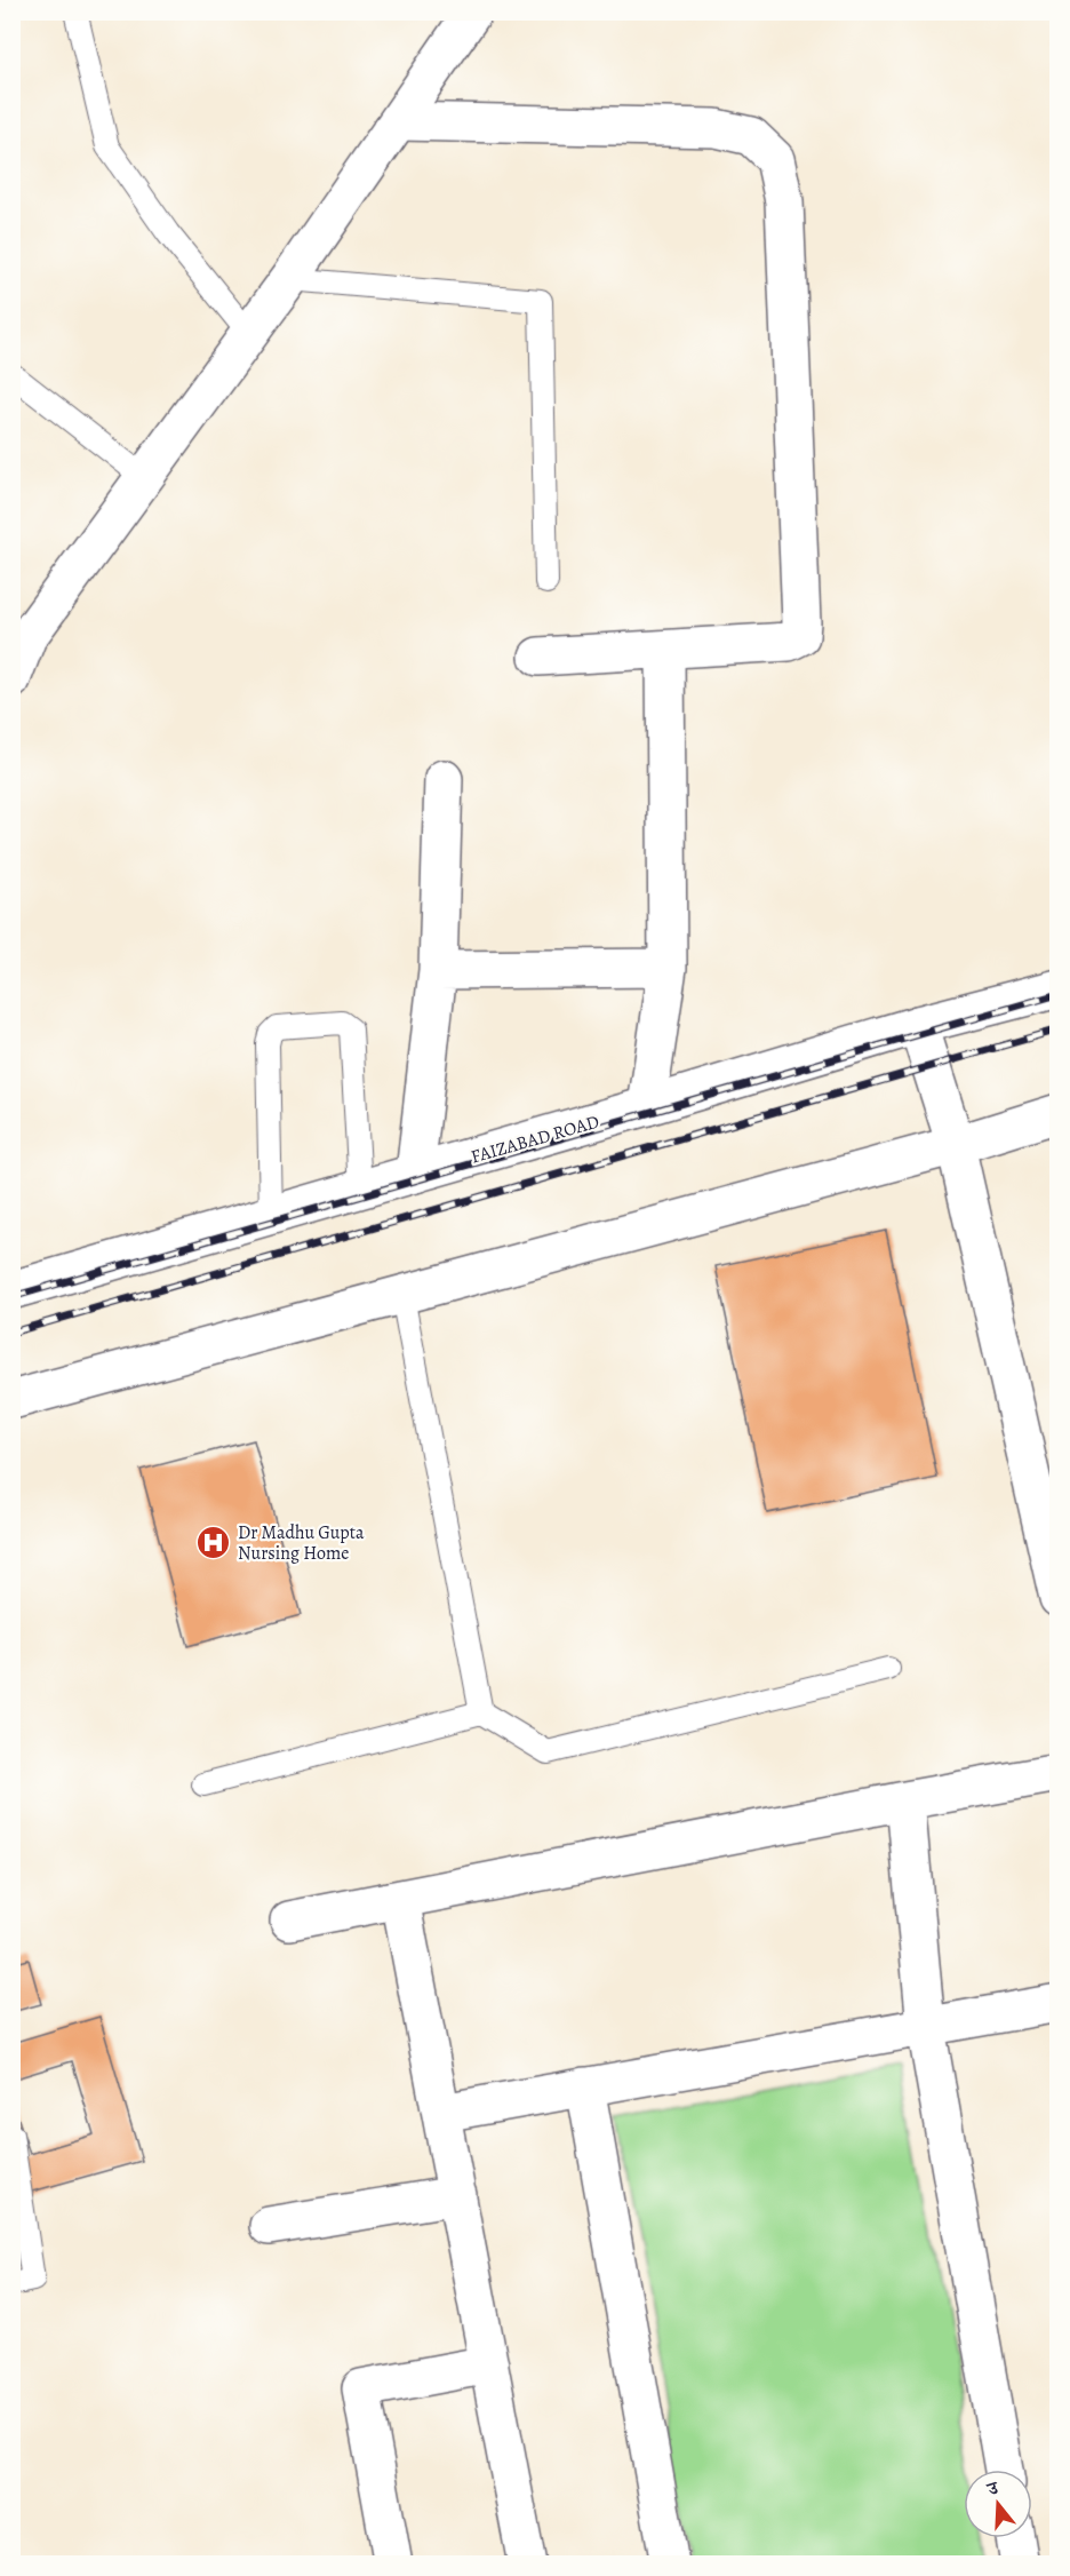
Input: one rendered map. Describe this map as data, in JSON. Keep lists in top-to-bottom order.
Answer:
{
  "streets": {
    "street": ["FAIZABAD ROAD"]
  },
  "places": {
    "hospital": ["Dr Madhu Gupta Nursing Home"]
  },
  "north": "top"
}
